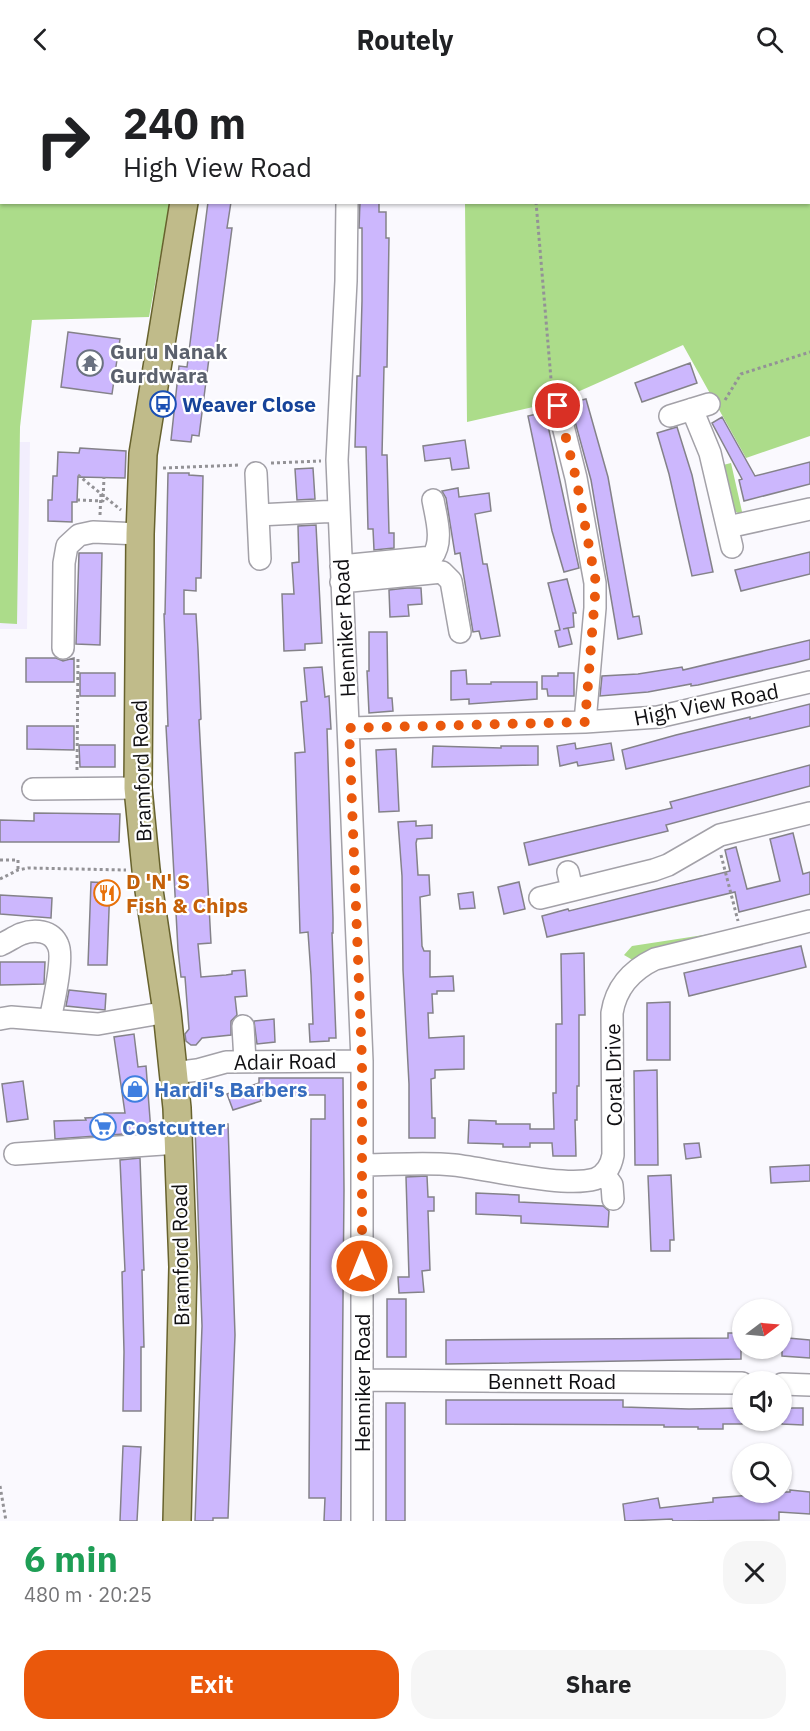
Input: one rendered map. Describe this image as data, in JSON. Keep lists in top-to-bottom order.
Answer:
{
  "streets": {
    "main road": ["Bramford Road"],
    "street": [
      "Henniker Road",
      "High View Road",
      "Adair Road",
      "Coral Drive",
      "Bennett Road"
    ]
  },
  "crossings": [
    ["Henniker Road", "High View Road"],
    ["Henniker Road", "Adair Road"],
    ["Henniker Road", "Bennett Road"],
    ["Bramford Road", "Adair Road"]
  ],
  "places": {
    "temple": ["Guru Nanak Gurdwara"],
    "bus stop": ["Weaver Close"],
    "restaurant": ["D 'N' S Fish & Chips"],
    "shop": ["Hardi's Barbers"],
    "supermarket": ["Costcutter"]
  },
  "north": "right",
  "page": {
    "header": "Routely",
    "turn": ["240 m", "High View Road"],
    "heading": ["6 min", "480 m · 20:25"],
    "buttons": ["Exit", "Share"]
  }
}
